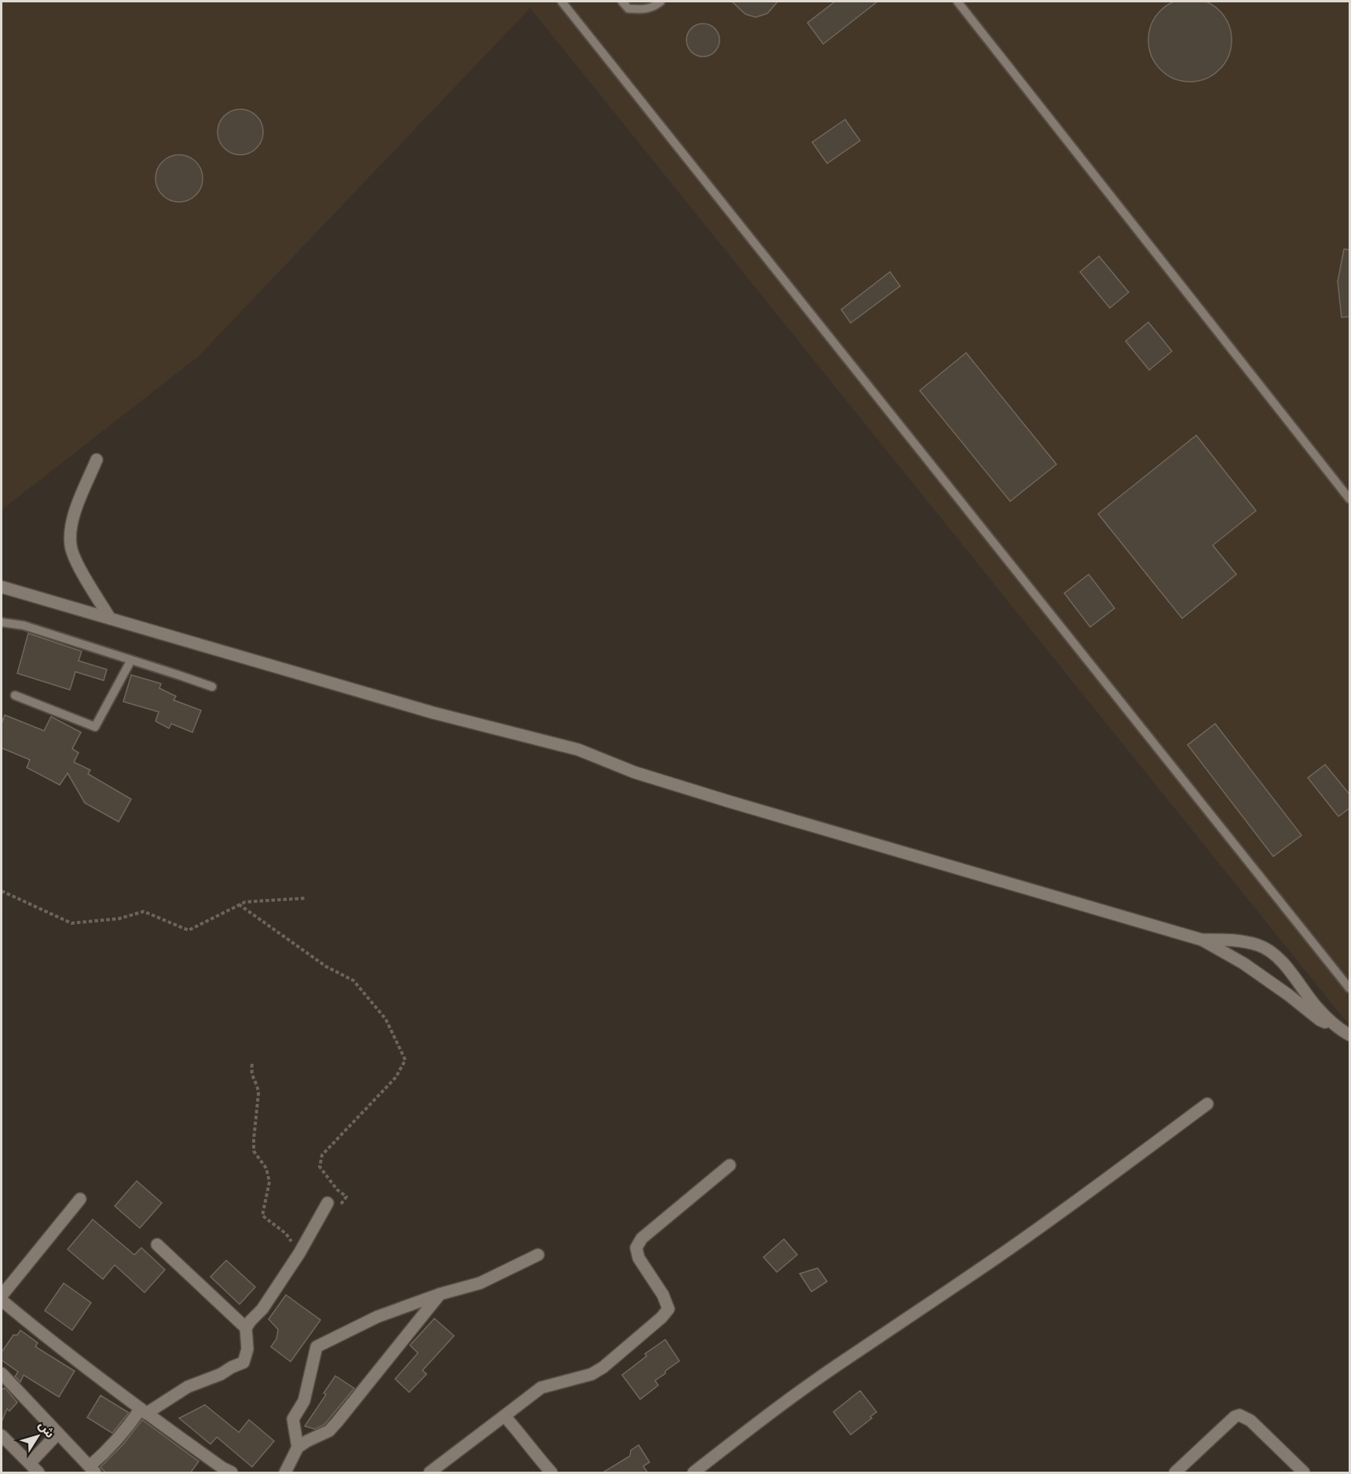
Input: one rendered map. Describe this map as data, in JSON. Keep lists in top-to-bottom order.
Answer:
{
  "north": "top right"
}
